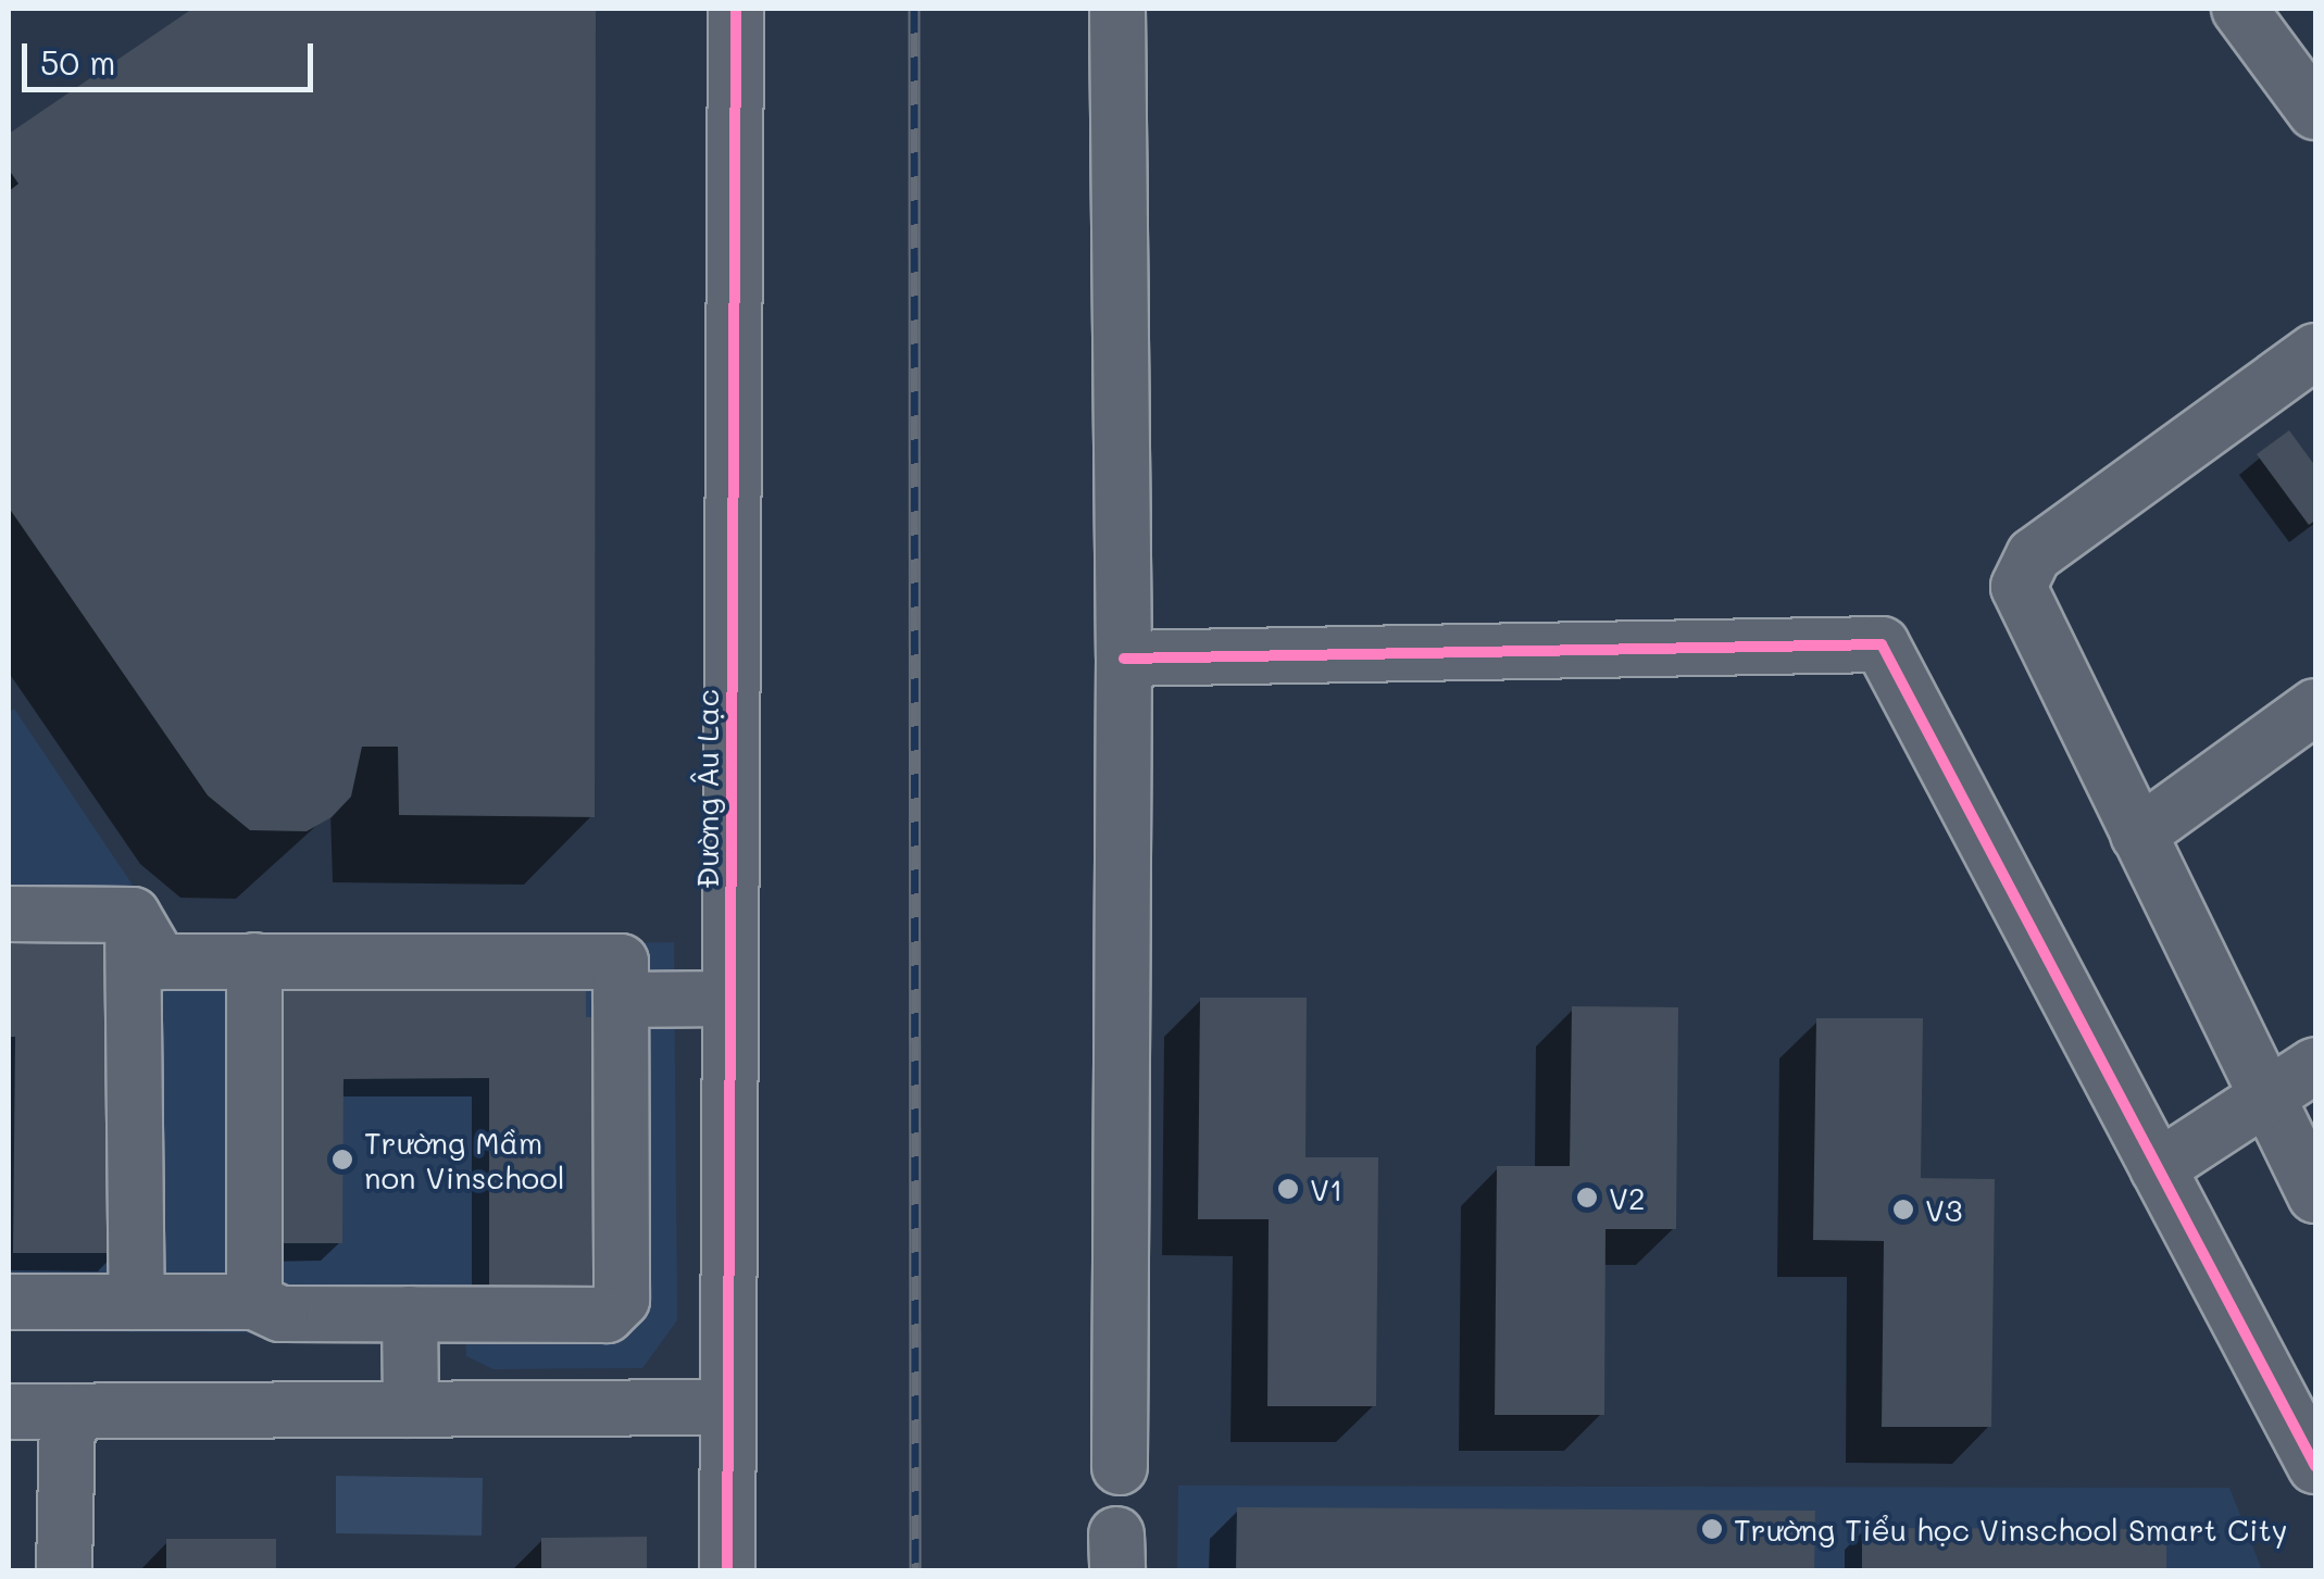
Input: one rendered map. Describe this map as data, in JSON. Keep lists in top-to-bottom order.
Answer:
{
  "streets": {
    "street": ["Đường Âu Lạc"]
  },
  "places": [
    "Trường Mầm non Vinschool",
    "V1",
    "V2",
    "V3",
    "Trường Tiểu học Vinschool Smart City"
  ],
  "scale_bar": "50 m"
}
